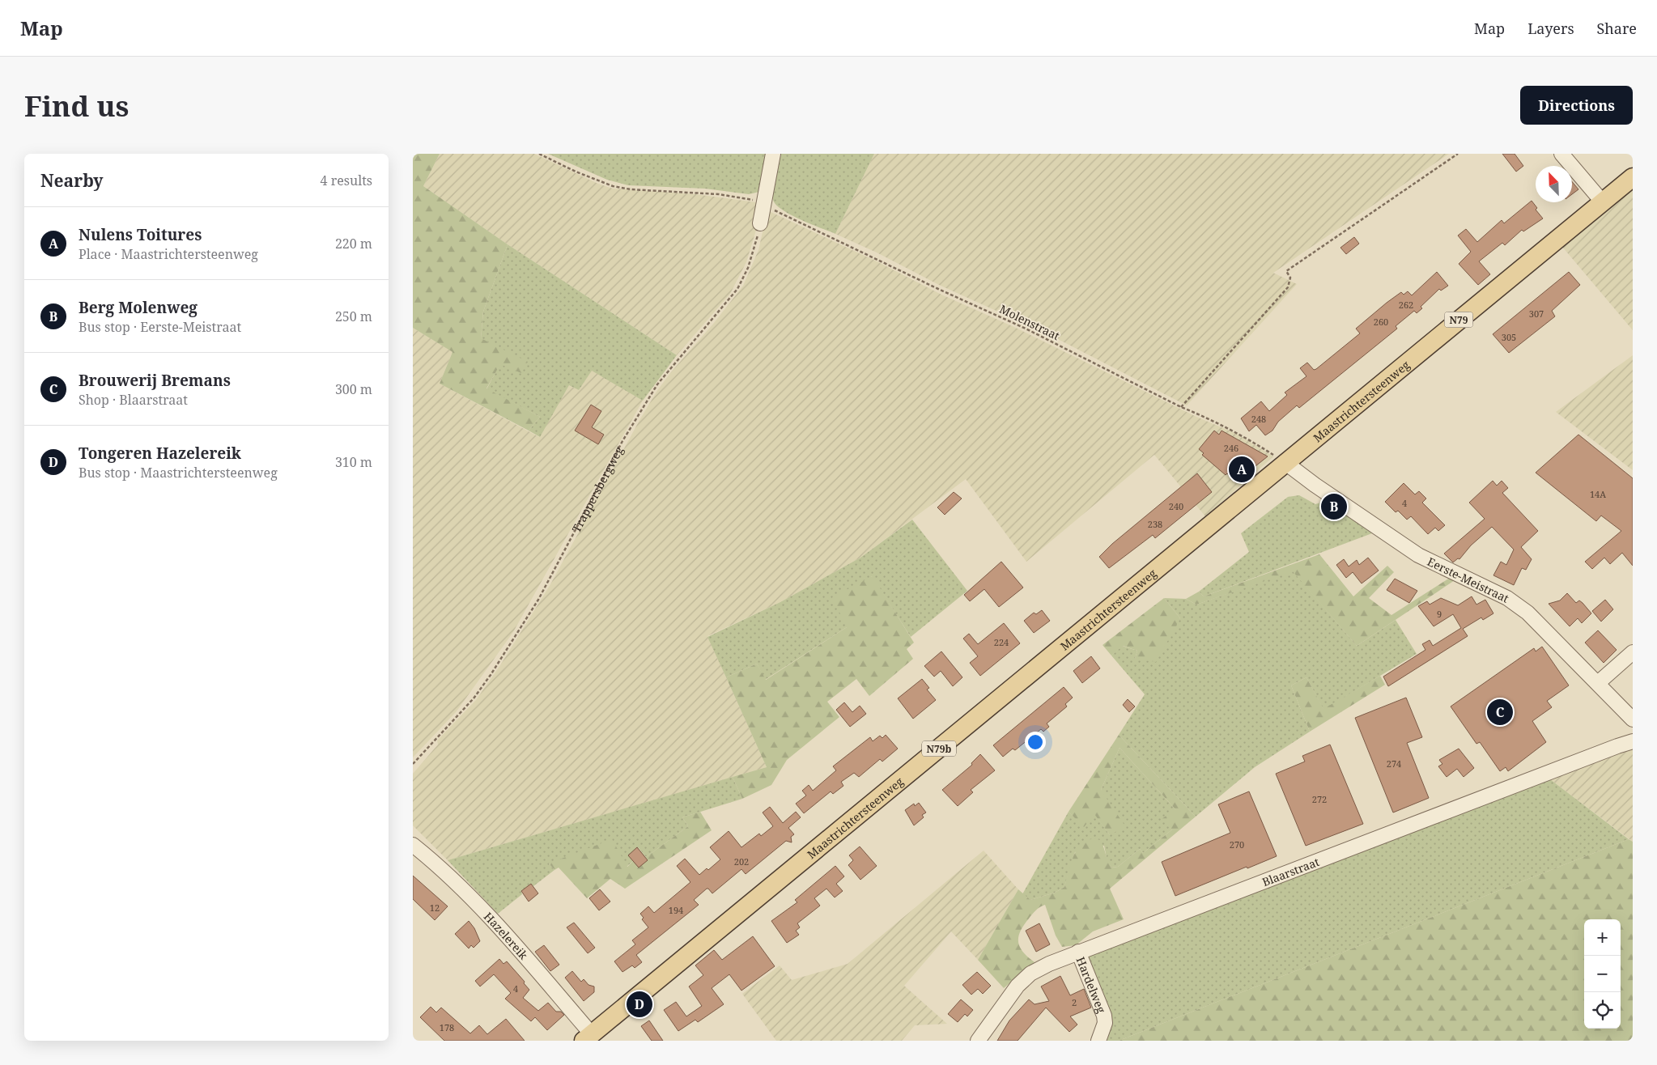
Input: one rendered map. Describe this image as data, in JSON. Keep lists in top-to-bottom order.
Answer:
{
  "streets": {
    "main road": ["N79", "Maastrichtersteenweg", "N79b"],
    "street": [
      "Eerste-Meistraat",
      "Blaarstraat",
      "Hazelereik",
      "Hardelweg"
    ],
    "path": ["Molenstraat", "Trappersbergweg"]
  },
  "crossings": [
    ["Molenstraat", "Maastrichtersteenweg"],
    ["Molenstraat", "Eerste-Meistraat"],
    ["Maastrichtersteenweg", "Eerste-Meistraat"],
    ["Maastrichtersteenweg", "Hazelereik"],
    ["Blaarstraat", "Hardelweg"]
  ],
  "house_numbers": [
    "262",
    "307",
    "260",
    "305",
    "248",
    "246",
    "14A",
    "4",
    "240",
    "238",
    "9",
    "224",
    "274",
    "272",
    "270",
    "202",
    "12",
    "194",
    "4",
    "2",
    "178"
  ],
  "north": "top left",
  "page": {
    "header": "Map",
    "nav": ["Map", "Layers", "Share"],
    "buttons": "Directions",
    "title": "Find us",
    "heading": ["Nearby", "4 results"],
    "list": [
      {
        "mark": "A",
        "name": "Nulens Toitures",
        "note": "Place · Maastrichtersteenweg",
        "value": "220 m"
      },
      {
        "mark": "B",
        "name": "Berg Molenweg",
        "note": "Bus stop · Eerste-Meistraat",
        "value": "250 m"
      },
      {
        "mark": "C",
        "name": "Brouwerij Bremans",
        "note": "Shop · Blaarstraat",
        "value": "300 m"
      },
      {
        "mark": "D",
        "name": "Tongeren Hazelereik",
        "note": "Bus stop · Maastrichtersteenweg",
        "value": "310 m"
      }
    ],
    "pins": [
      "A",
      "B",
      "C",
      "D"
    ],
    "map_buttons": ["+", "−"]
  }
}
